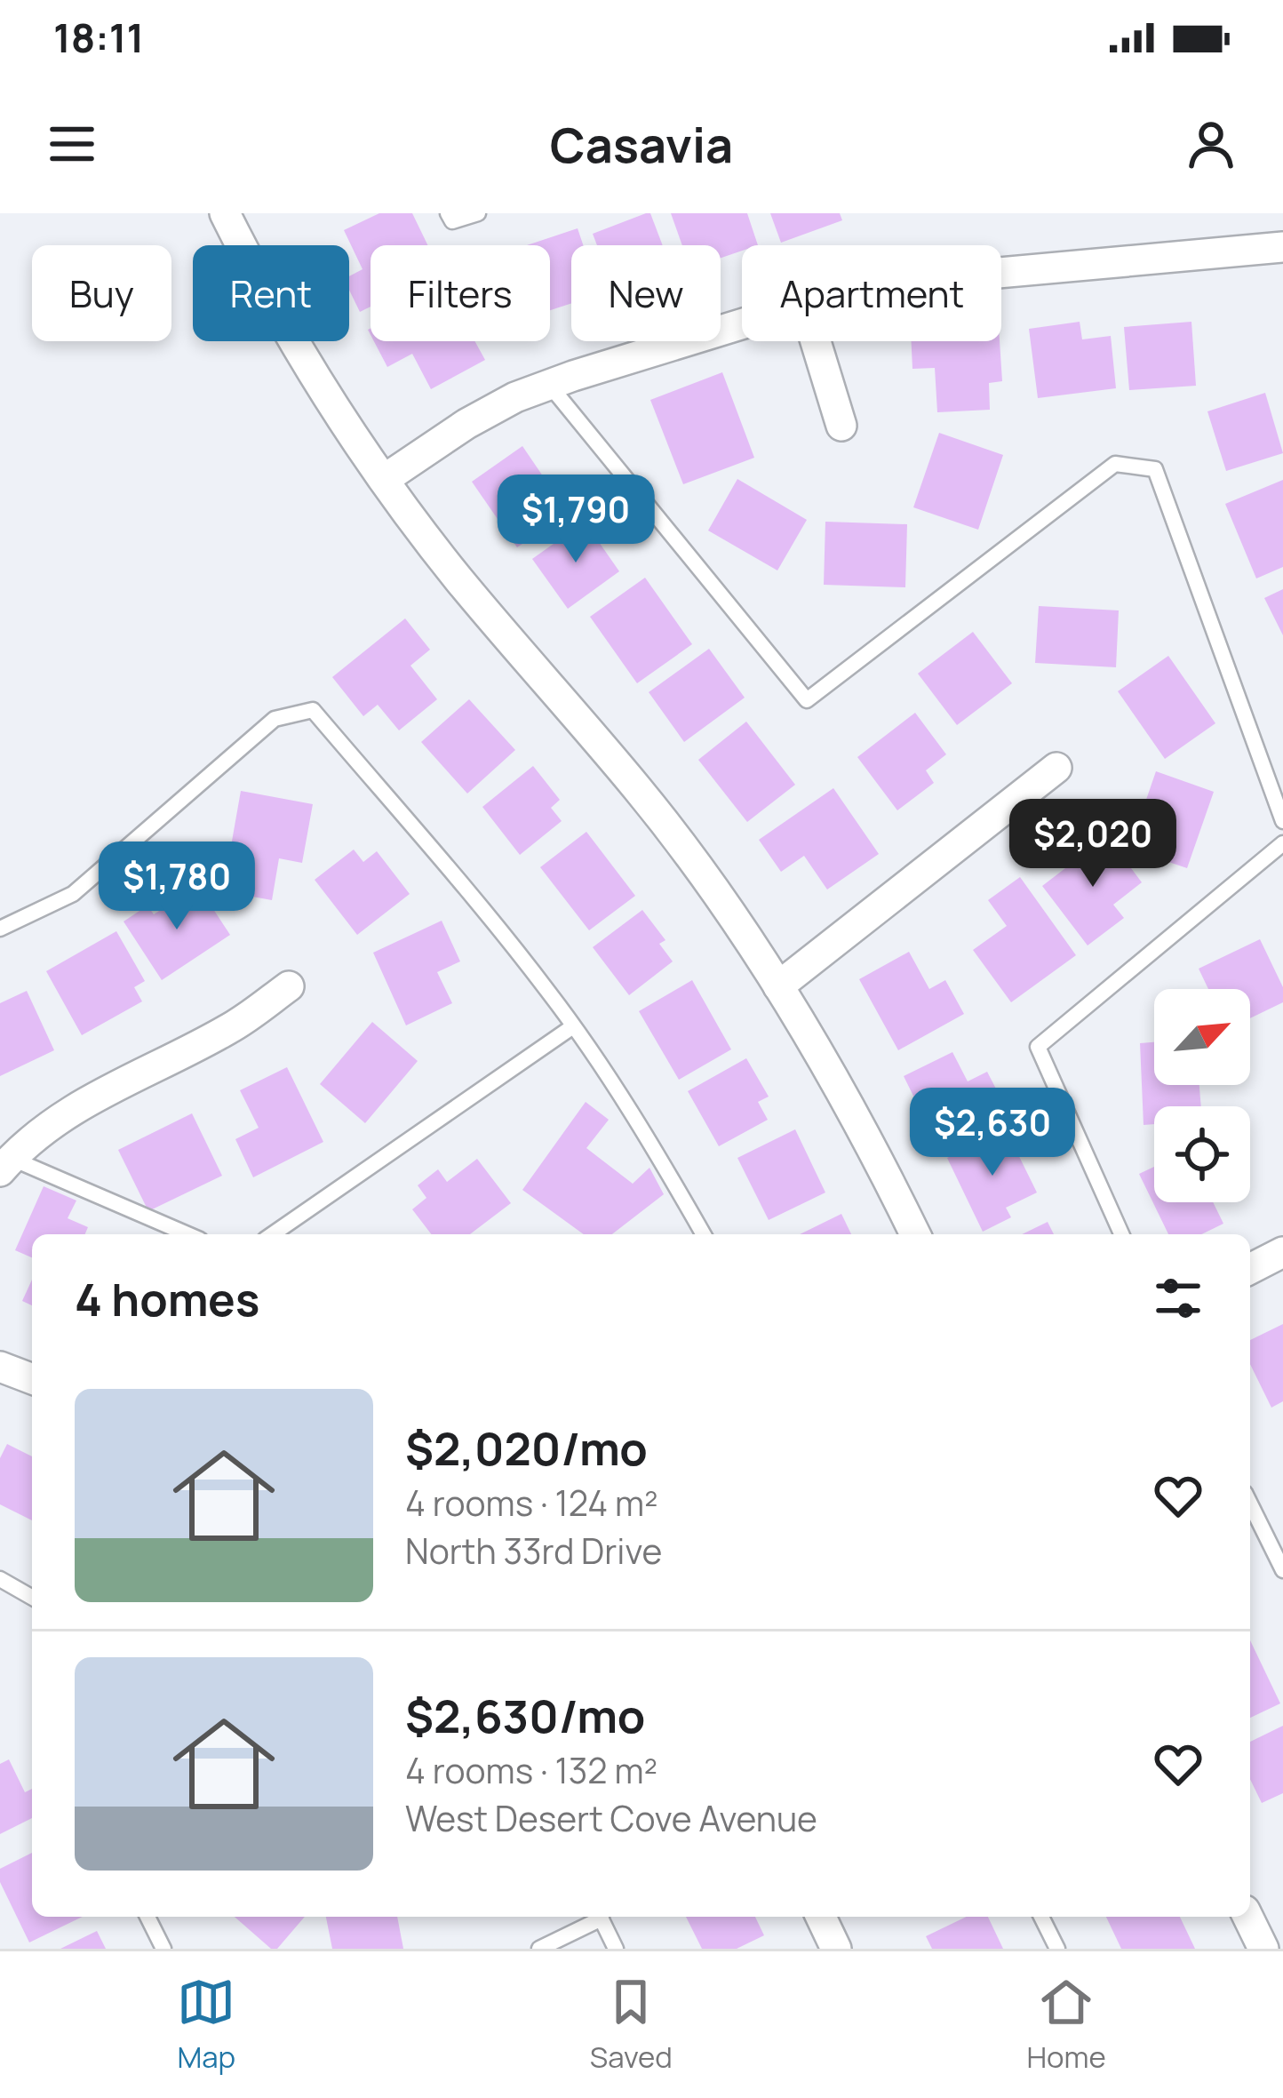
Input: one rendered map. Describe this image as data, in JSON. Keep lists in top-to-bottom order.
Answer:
{
  "north": "top right",
  "page": {
    "status": "18:11",
    "header": "Casavia",
    "chip": [
      "Buy",
      "Rent",
      "Filters",
      "New",
      "Apartment"
    ],
    "price": [
      "$1,790",
      "$2,020",
      "$1,780",
      "$2,630"
    ],
    "heading": "4 homes",
    "list": [
      {
        "name": "$2,020/mo",
        "note": "4 rooms · 124 m² · North 33rd Drive"
      },
      {
        "name": "$2,630/mo",
        "note": "4 rooms · 132 m² · West Desert Cove Avenue"
      }
    ],
    "tabs": ["Map", "Saved", "Home"]
  }
}
